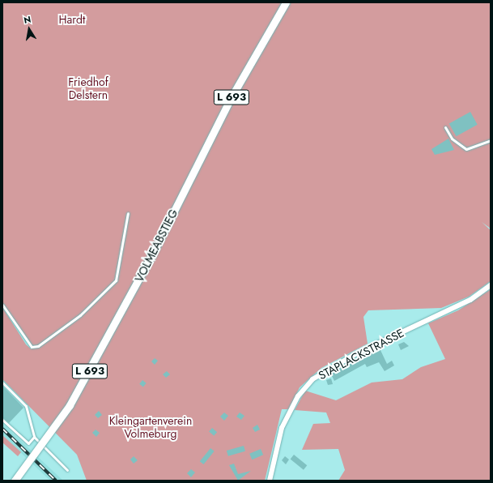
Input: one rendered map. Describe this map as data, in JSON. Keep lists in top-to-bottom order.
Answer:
{
  "streets": {
    "main road": ["L 693", "VOLMEABSTIEG"],
    "street": ["STAPLACKSTRASSE"]
  },
  "parks": ["Hardt", "Friedhof Delstern", "Kleingartenverein Volmeburg"],
  "north": "top"
}
